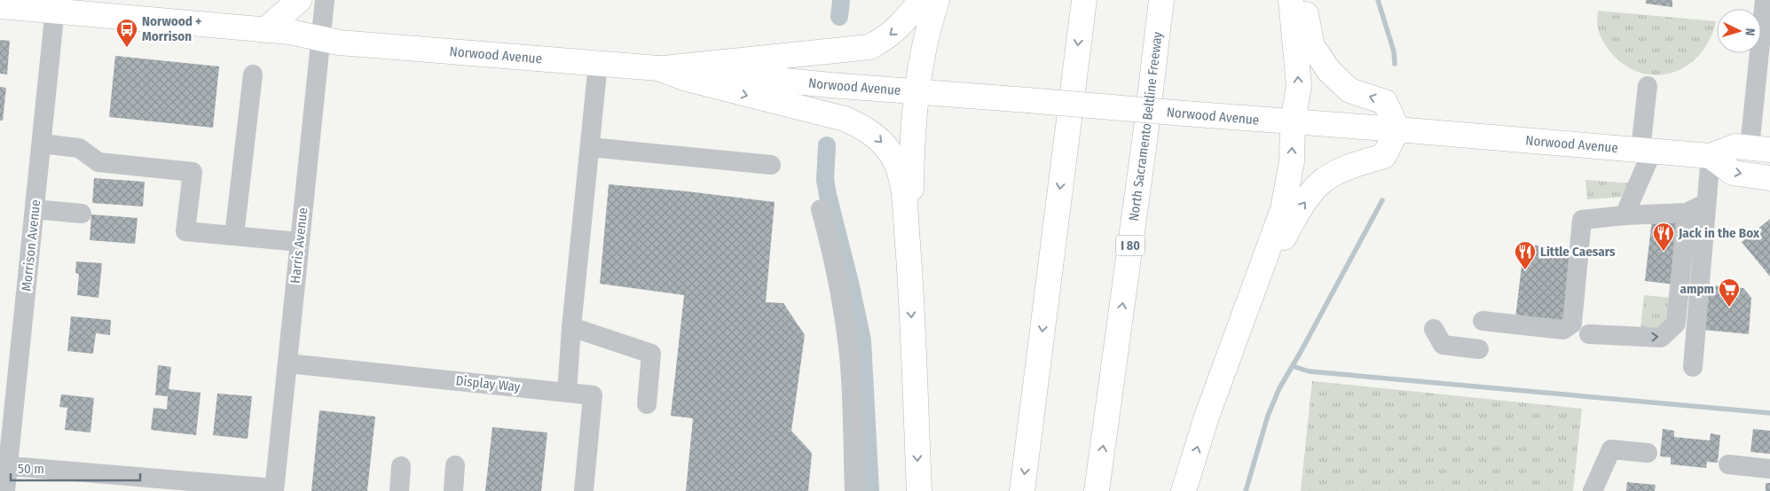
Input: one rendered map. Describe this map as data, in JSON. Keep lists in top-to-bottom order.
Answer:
{
  "streets": {
    "main road": ["Norwood Avenue", "North Sacramento Beltline Freeway", "I 80"],
    "street": ["Morrison Avenue", "Harris Avenue", "Display Way"]
  },
  "crossings": [
    ["Norwood Avenue", "Morrison Avenue"],
    ["Norwood Avenue", "Harris Avenue"],
    ["Harris Avenue", "Display Way"]
  ],
  "places": {
    "bus stop": ["Norwood + Morrison"],
    "restaurant": ["Jack in the Box", "Little Caesars"],
    "supermarket": ["ampm"]
  },
  "scale_bar": "50 m",
  "north": "right"
}
